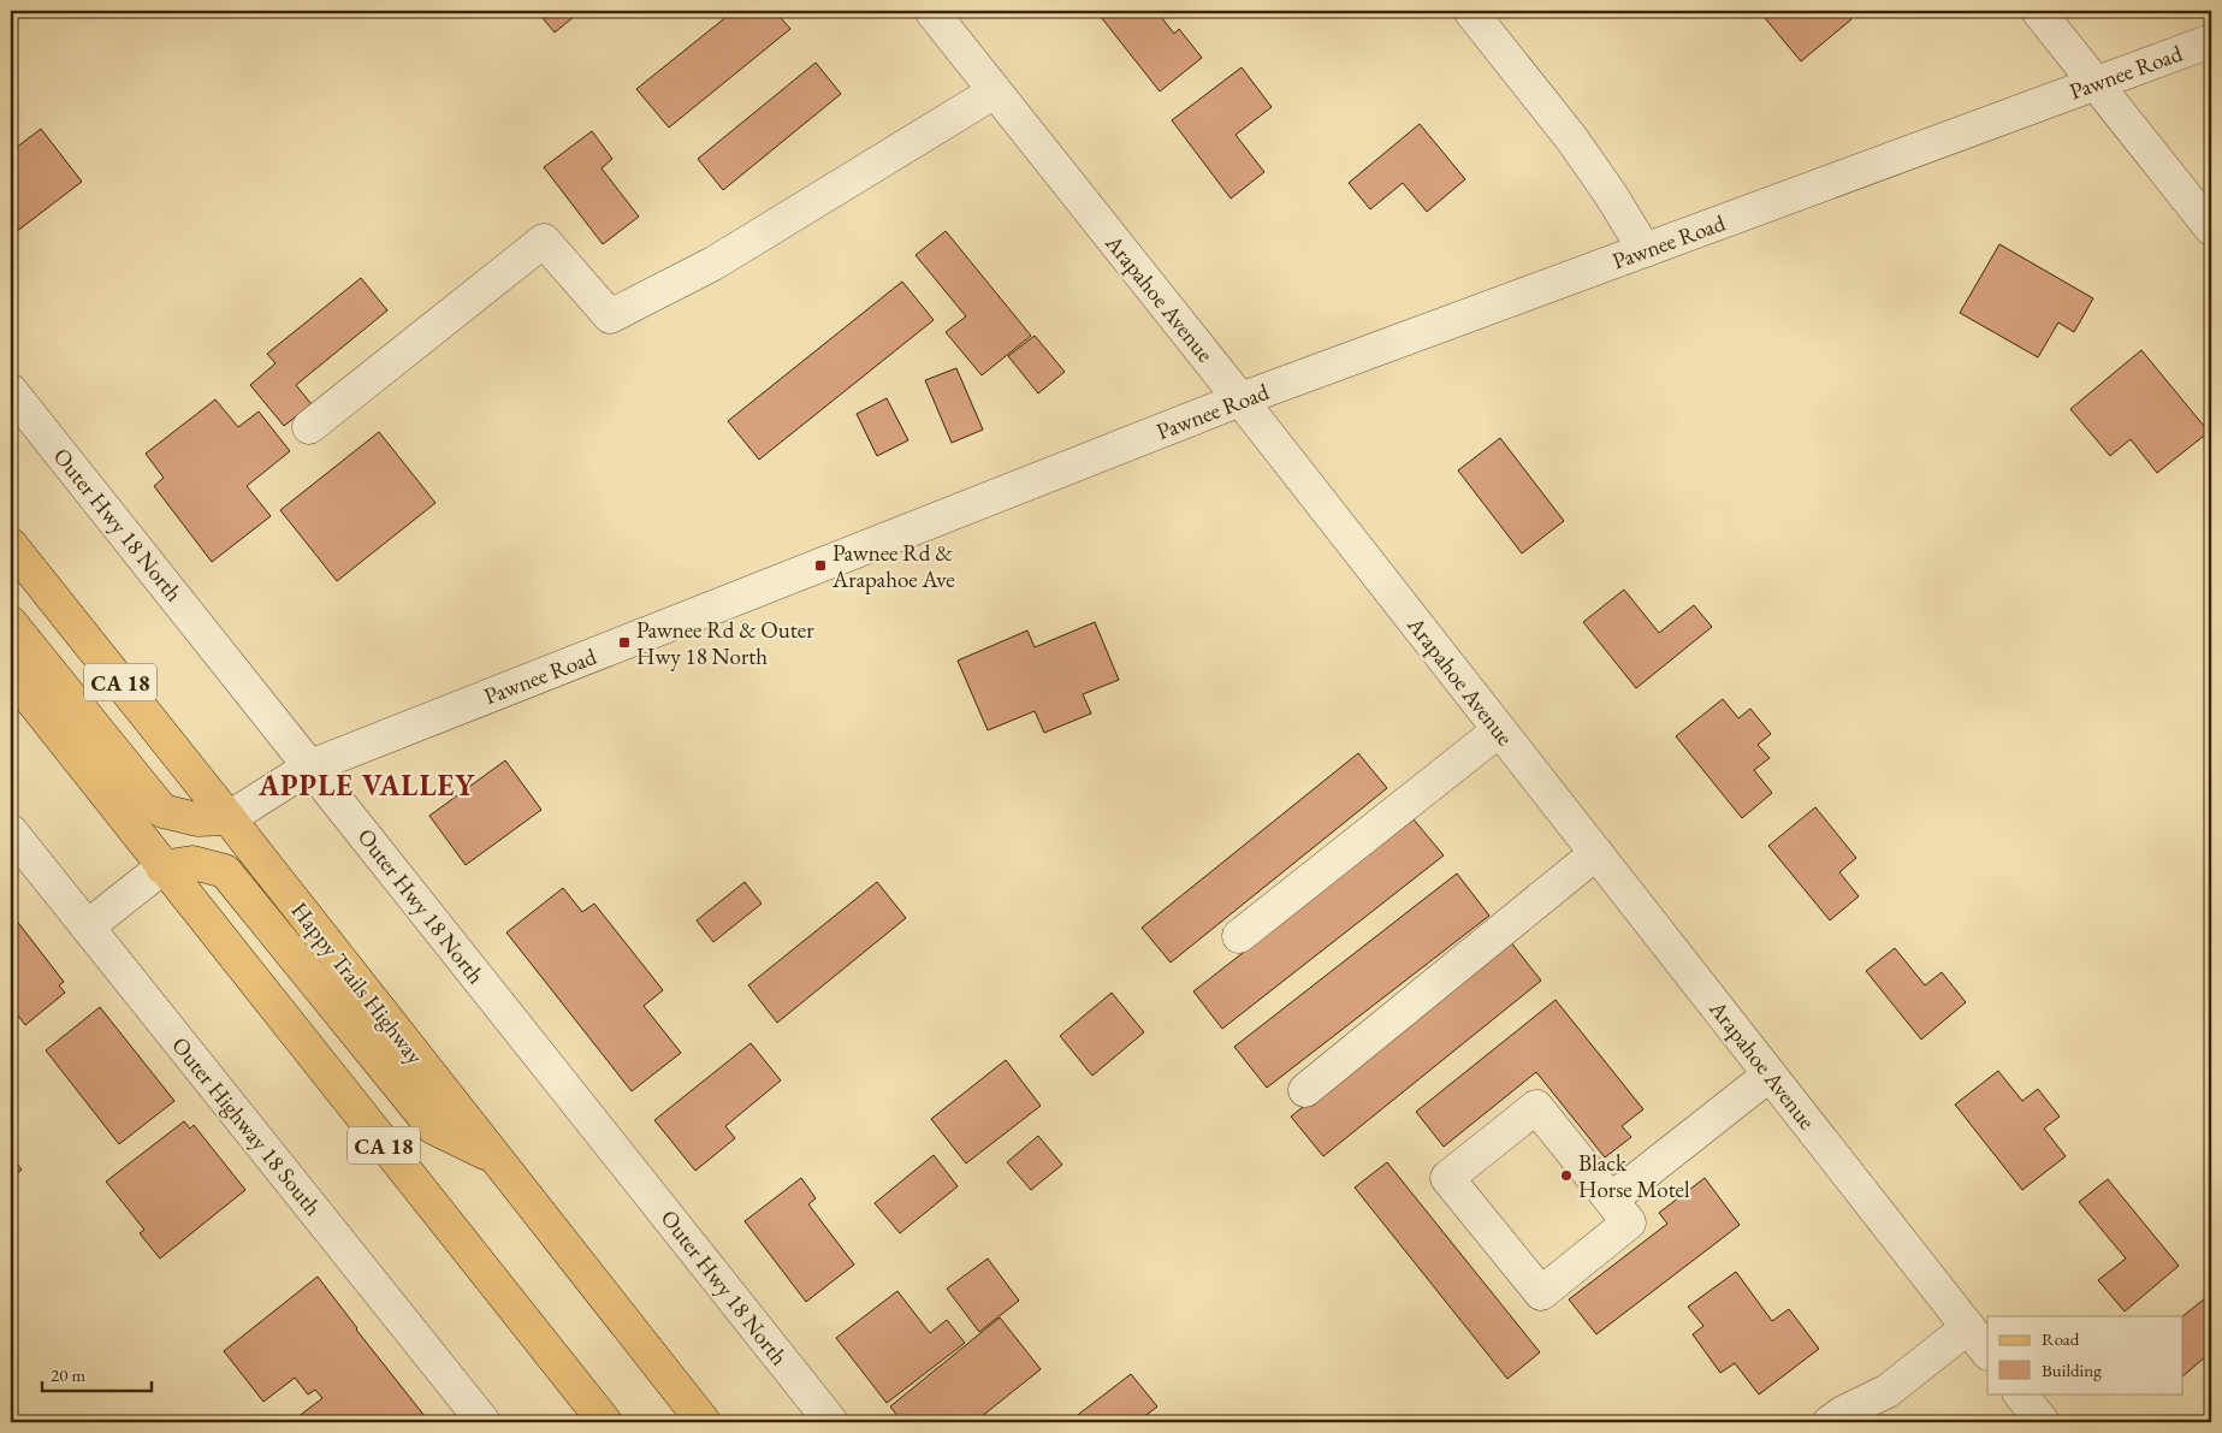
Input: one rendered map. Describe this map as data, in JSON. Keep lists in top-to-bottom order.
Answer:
{
  "streets": {
    "main road": ["CA 18", "Happy Trails Highway"],
    "street": [
      "Pawnee Road",
      "Arapahoe Avenue",
      "Outer Hwy 18 North",
      "Outer Highway 18 South"
    ]
  },
  "crossings": [
    ["Pawnee Road", "Arapahoe Avenue"],
    ["Pawnee Road", "Outer Hwy 18 North"],
    ["Pawnee Road", "Happy Trails Highway"]
  ],
  "districts": ["APPLE VALLEY"],
  "places": {
    "transit": ["Pawnee Rd & Arapahoe Ave", "Pawnee Rd & Outer Hwy 18 North"],
    "other": ["Black Horse Motel"]
  },
  "legend": ["Road", "Building"],
  "scale_bar": "20 m"
}
